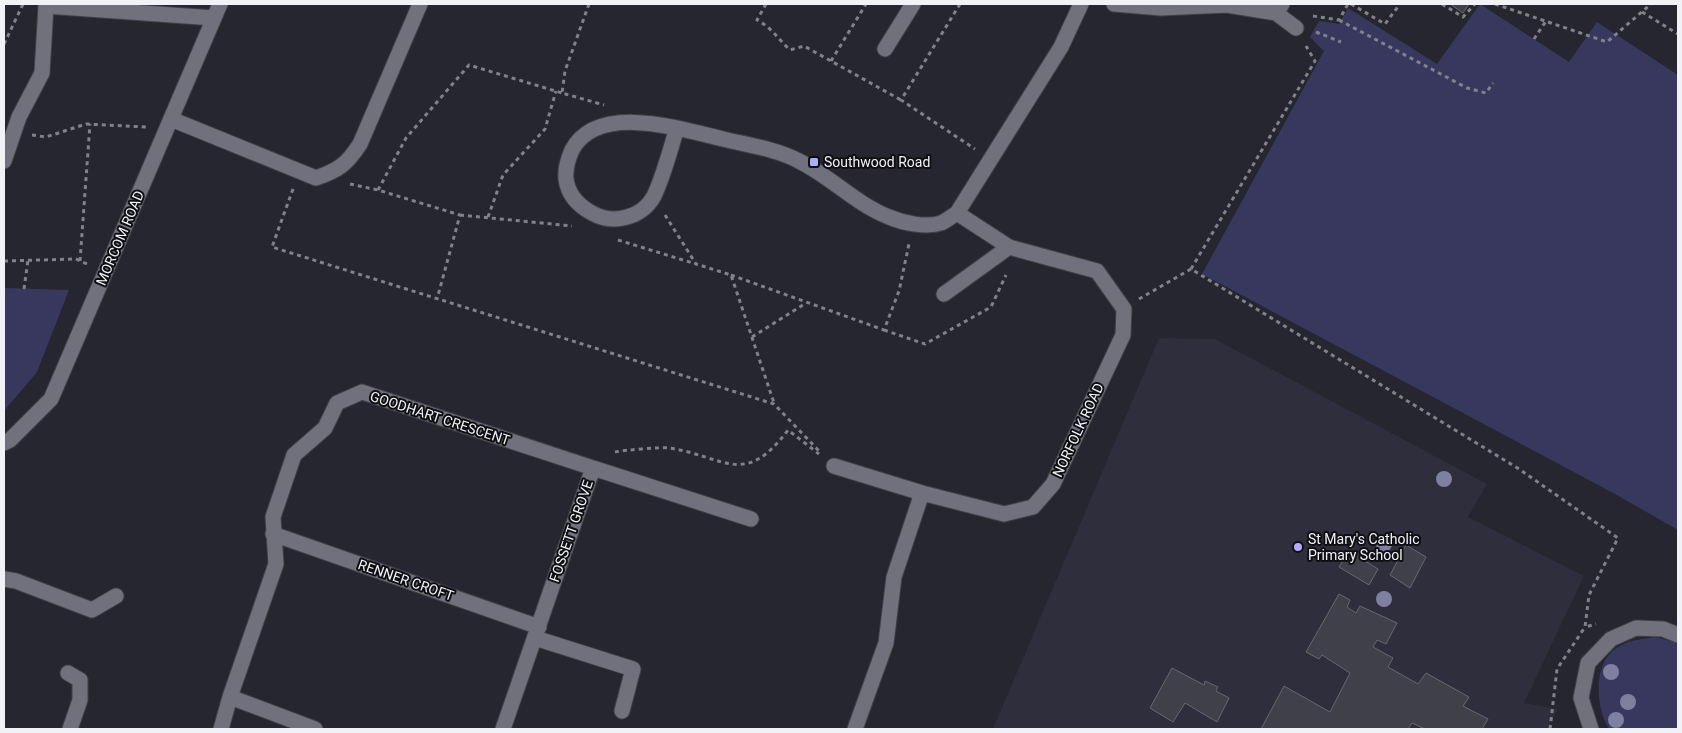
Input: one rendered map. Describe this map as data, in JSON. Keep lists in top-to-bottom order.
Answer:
{
  "streets": {
    "street": [
      "MORCOM ROAD",
      "GOODHART CRESCENT",
      "NORFOLK ROAD",
      "FOSSETT GROVE",
      "RENNER CROFT"
    ]
  },
  "crossings": [
    ["GOODHART CRESCENT", "FOSSETT GROVE"],
    ["GOODHART CRESCENT", "RENNER CROFT"],
    ["FOSSETT GROVE", "RENNER CROFT"]
  ],
  "places": {
    "transit": ["Southwood Road"],
    "other": ["St Mary's Catholic Primary School"]
  }
}
